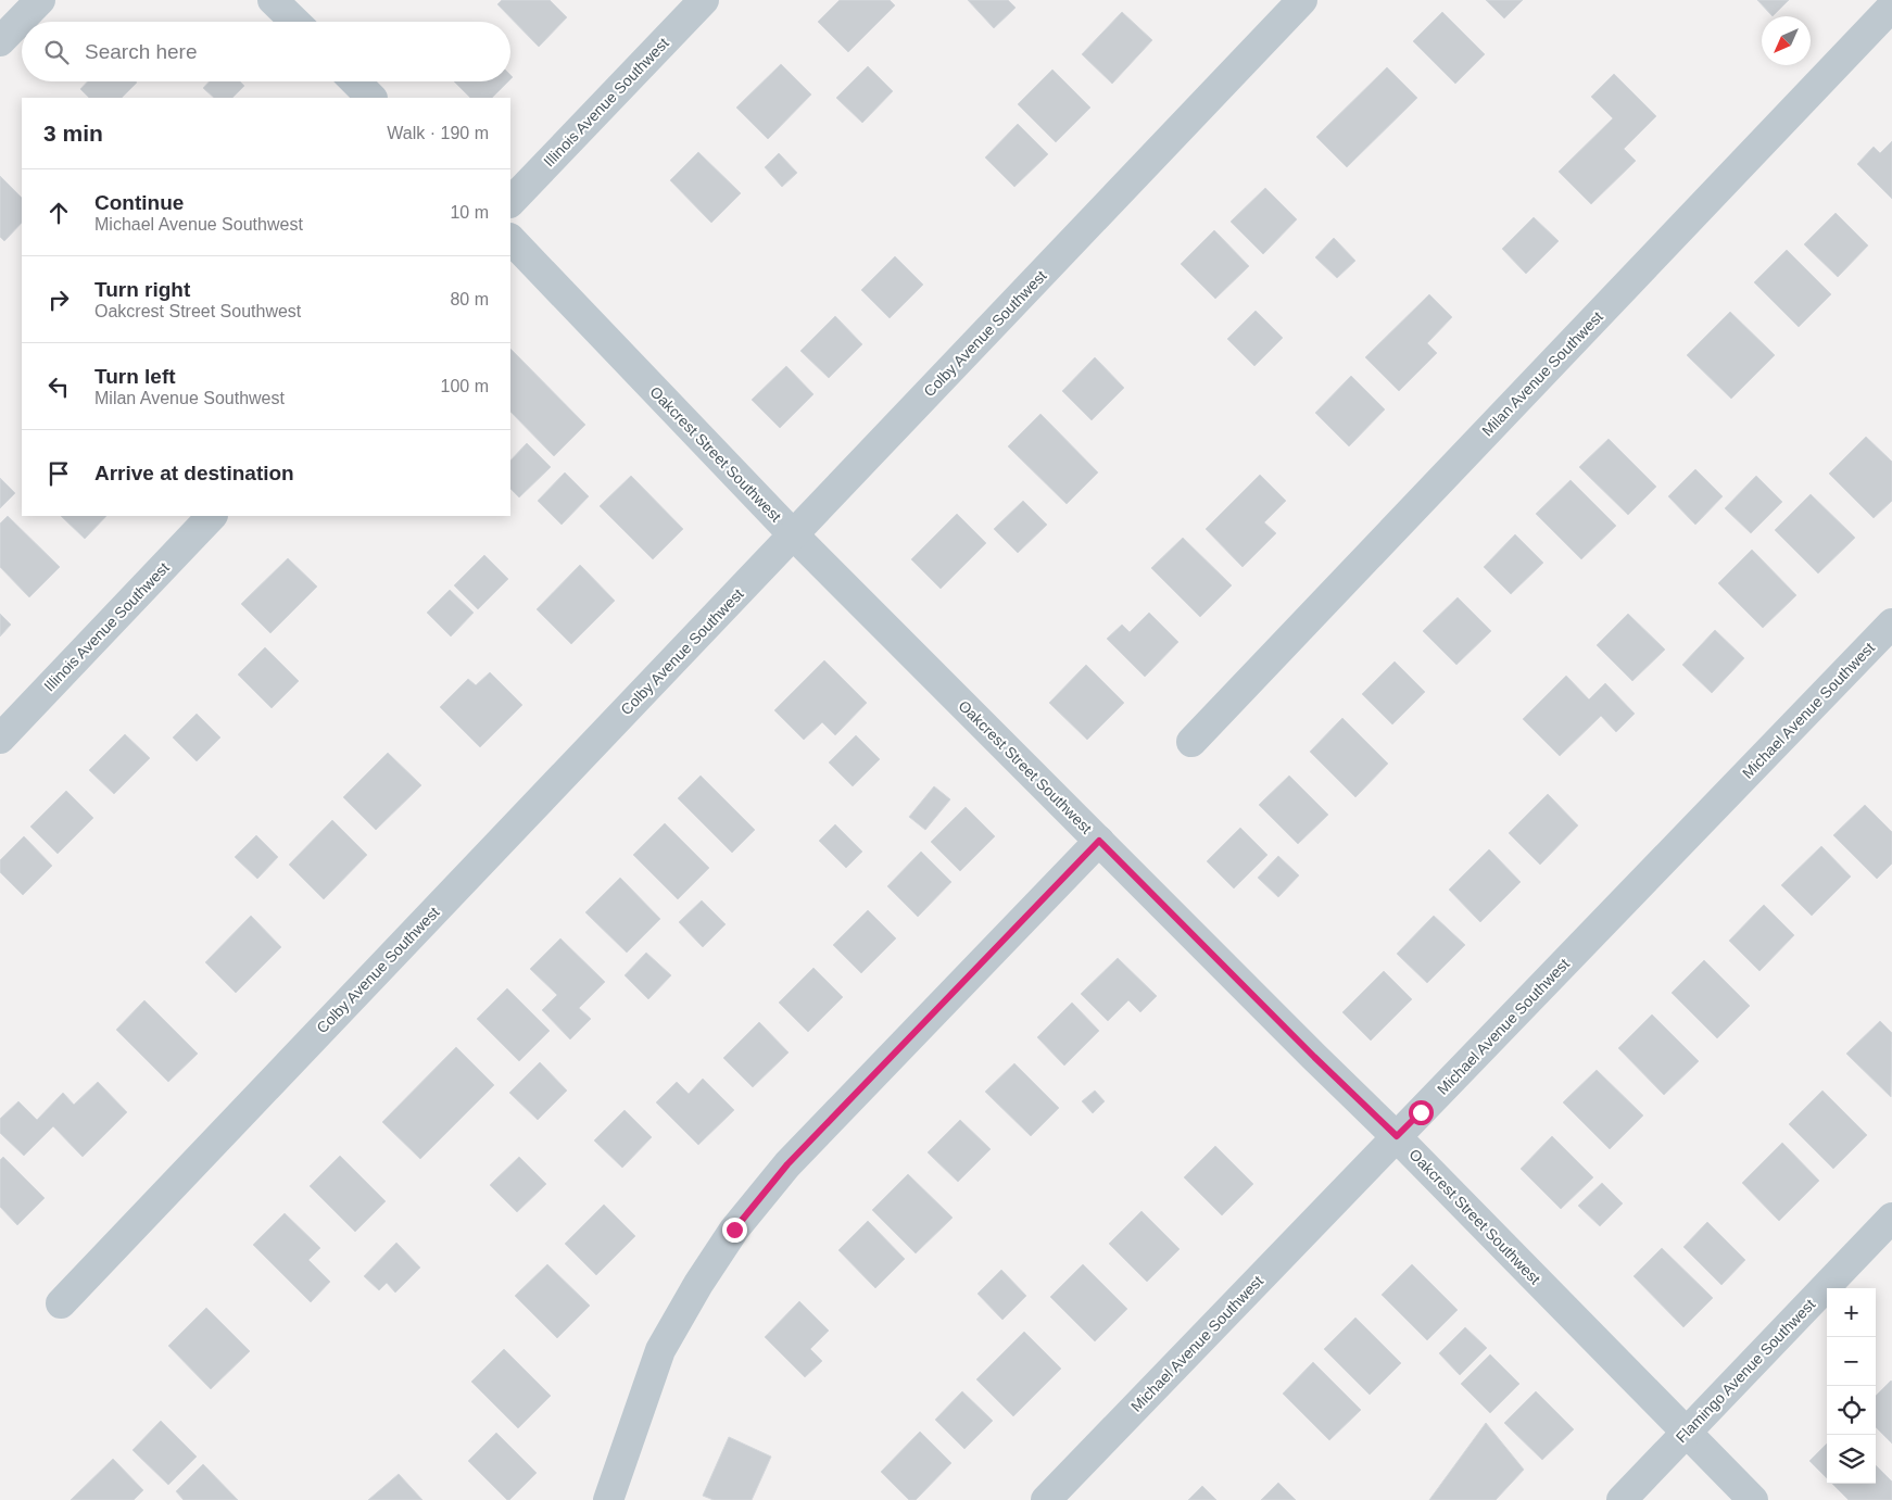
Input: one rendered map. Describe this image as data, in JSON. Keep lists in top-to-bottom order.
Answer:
{
  "streets": {
    "street": [
      "Illinois Avenue Southwest",
      "Colby Avenue Southwest",
      "Milan Avenue Southwest",
      "Oakcrest Street Southwest",
      "Michael Avenue Southwest",
      "Flamingo Avenue Southwest"
    ]
  },
  "crossings": [
    ["Colby Avenue Southwest", "Oakcrest Street Southwest"],
    ["Oakcrest Street Southwest", "Michael Avenue Southwest"],
    ["Oakcrest Street Southwest", "Flamingo Avenue Southwest"]
  ],
  "north": "bottom left",
  "page": {
    "search": "Search here",
    "heading": ["3 min", "Walk · 190 m"],
    "list": [
      ["Continue", "Michael Avenue Southwest", "10 m"],
      ["Turn right", "Oakcrest Street Southwest", "80 m"],
      ["Turn left", "Milan Avenue Southwest", "100 m"],
      "Arrive at destination"
    ],
    "map_buttons": ["+", "−"]
  }
}
